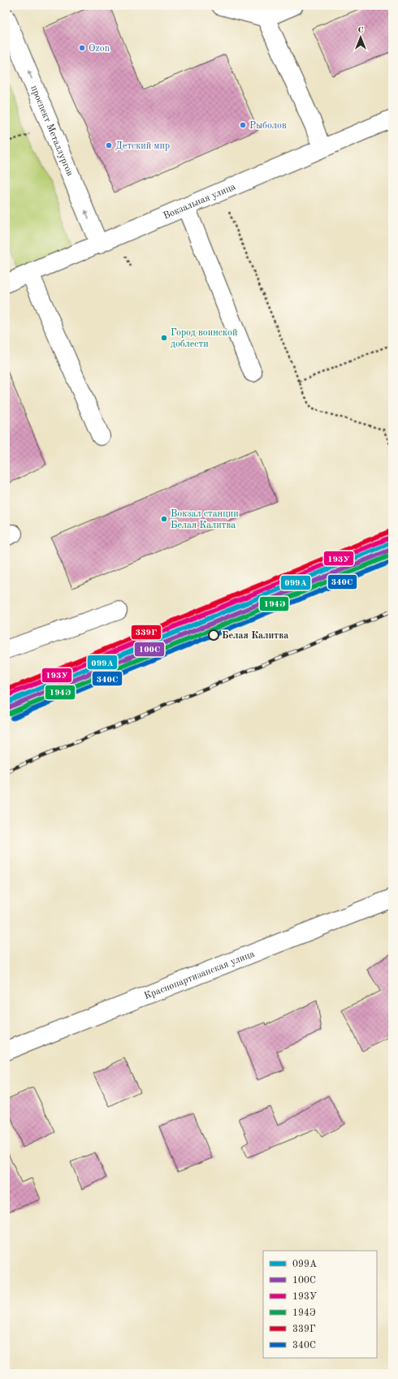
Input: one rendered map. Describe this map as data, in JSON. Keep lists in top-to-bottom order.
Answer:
{
  "streets": {
    "street": ["проспект Металлургов", "Вокзальная улица", "Краснопартизанская улица"]
  },
  "crossings": [
    ["проспект Металлургов", "Вокзальная улица"]
  ],
  "one_way": ["проспект Металлургов"],
  "places": [
    "Ozon",
    "Рыболов",
    "Детский мир",
    "Город воинской доблести",
    "Вокзал станции Белая Калитва",
    "Белая Калитва"
  ],
  "lines": [
    "transit line 339Г",
    "transit line 193У",
    "transit line 099А",
    "transit line 100C",
    "transit line 194Э",
    "transit line 340С"
  ],
  "legend": [
    "099А",
    "100C",
    "193У",
    "194Э",
    "339Г",
    "340С"
  ],
  "north": "top"
}
